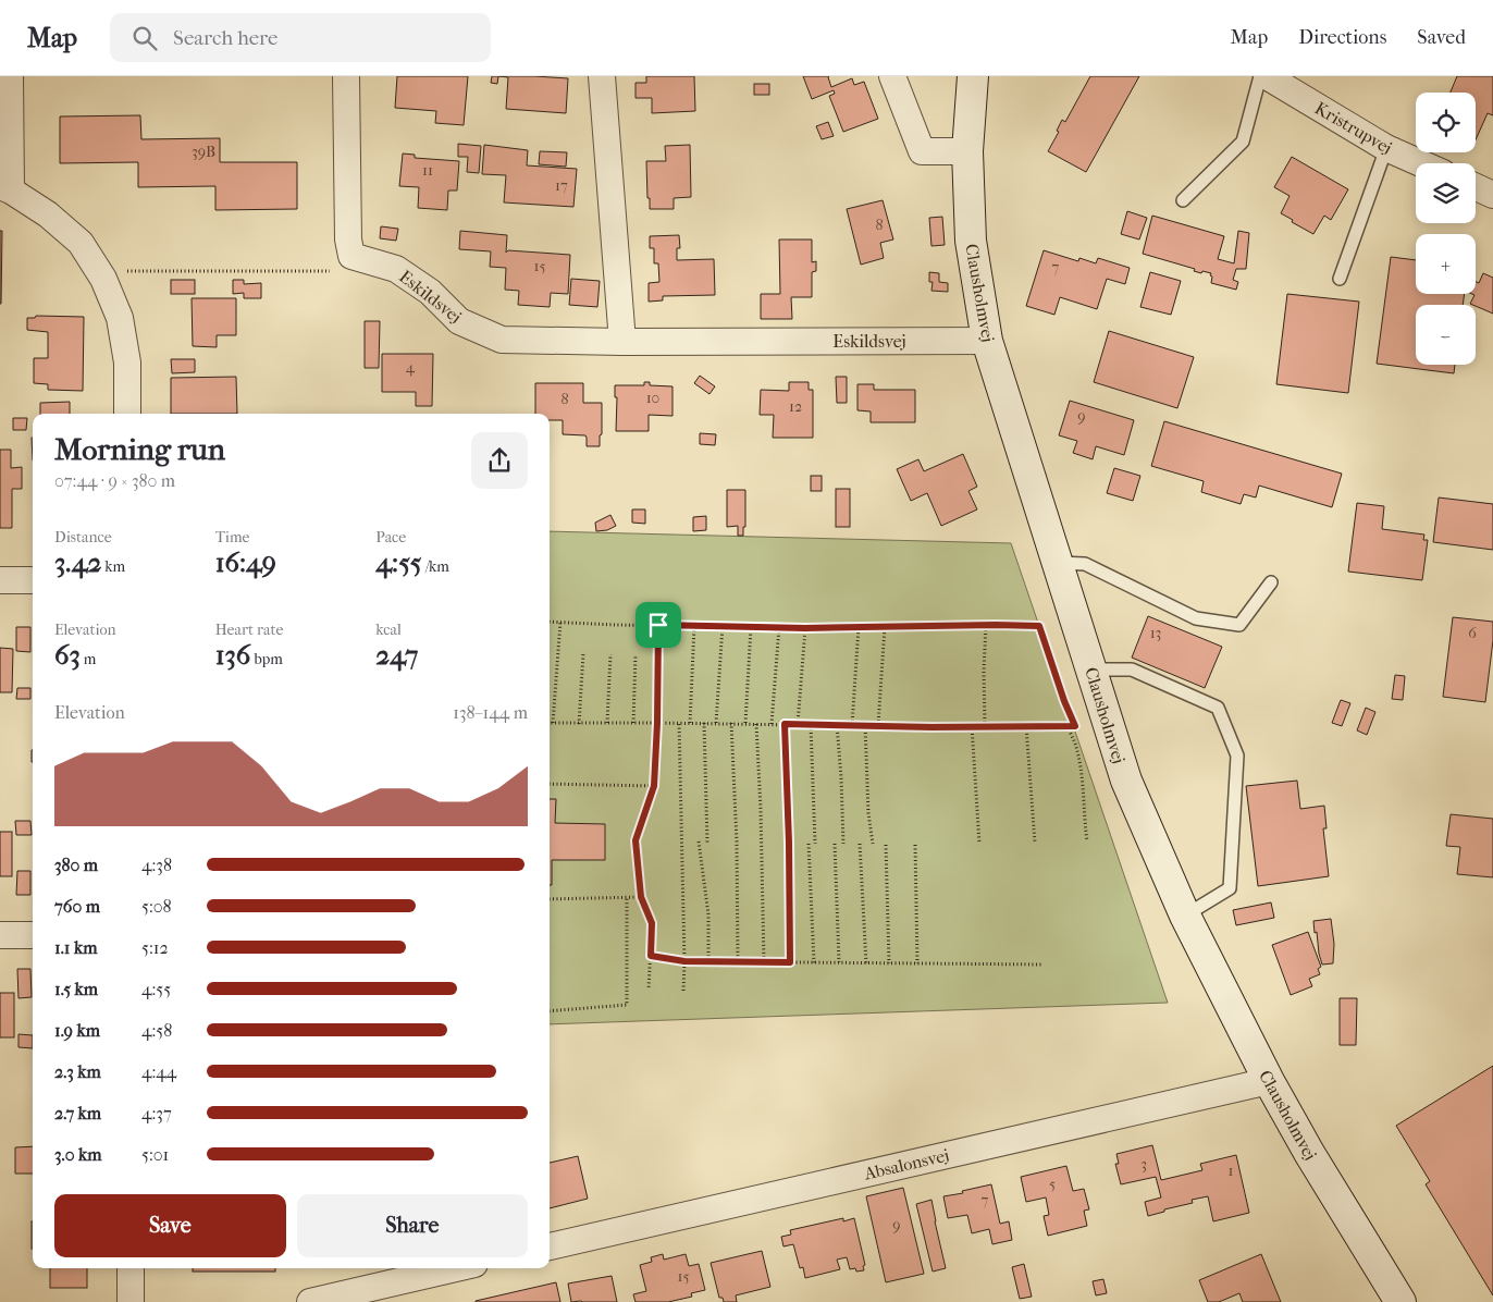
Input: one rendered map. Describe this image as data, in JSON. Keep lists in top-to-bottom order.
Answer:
{
  "streets": {
    "street": [
      "Kristrupvej",
      "Clausholmvej",
      "Eskildsvej",
      "Absalonsvej"
    ]
  },
  "crossings": [
    ["Clausholmvej", "Eskildsvej"],
    ["Clausholmvej", "Absalonsvej"]
  ],
  "house_numbers": [
    "39B",
    "11",
    "17",
    "8",
    "15",
    "7",
    "4",
    "10",
    "8",
    "12",
    "9",
    "13",
    "6",
    "3",
    "1",
    "5",
    "7",
    "9",
    "15"
  ],
  "page": {
    "header": "Map",
    "search": "Search here",
    "nav": ["Map", "Directions", "Saved"],
    "map_buttons": ["+", "−"],
    "heading": ["Morning run", "07:44 · 9 × 380 m"],
    "stats": [
      ["Distance", "3.42 km"],
      ["Time", "16:49"],
      ["Pace", "4:55 /km"],
      ["Elevation", "63 m"],
      ["Heart rate", "136 bpm"],
      ["kcal", "247"]
    ],
    "chart": ["Elevation", "138–144 m"],
    "list": [
      {
        "name": "380 m",
        "note": "4:38"
      },
      {
        "name": "760 m",
        "note": "5:08"
      },
      {
        "name": "1.1 km",
        "note": "5:12"
      },
      {
        "name": "1.5 km",
        "note": "4:55"
      },
      {
        "name": "1.9 km",
        "note": "4:58"
      },
      {
        "name": "2.3 km",
        "note": "4:44"
      },
      {
        "name": "2.7 km",
        "note": "4:37"
      },
      {
        "name": "3.0 km",
        "note": "5:01"
      }
    ],
    "buttons": ["Save", "Share"]
  }
}
